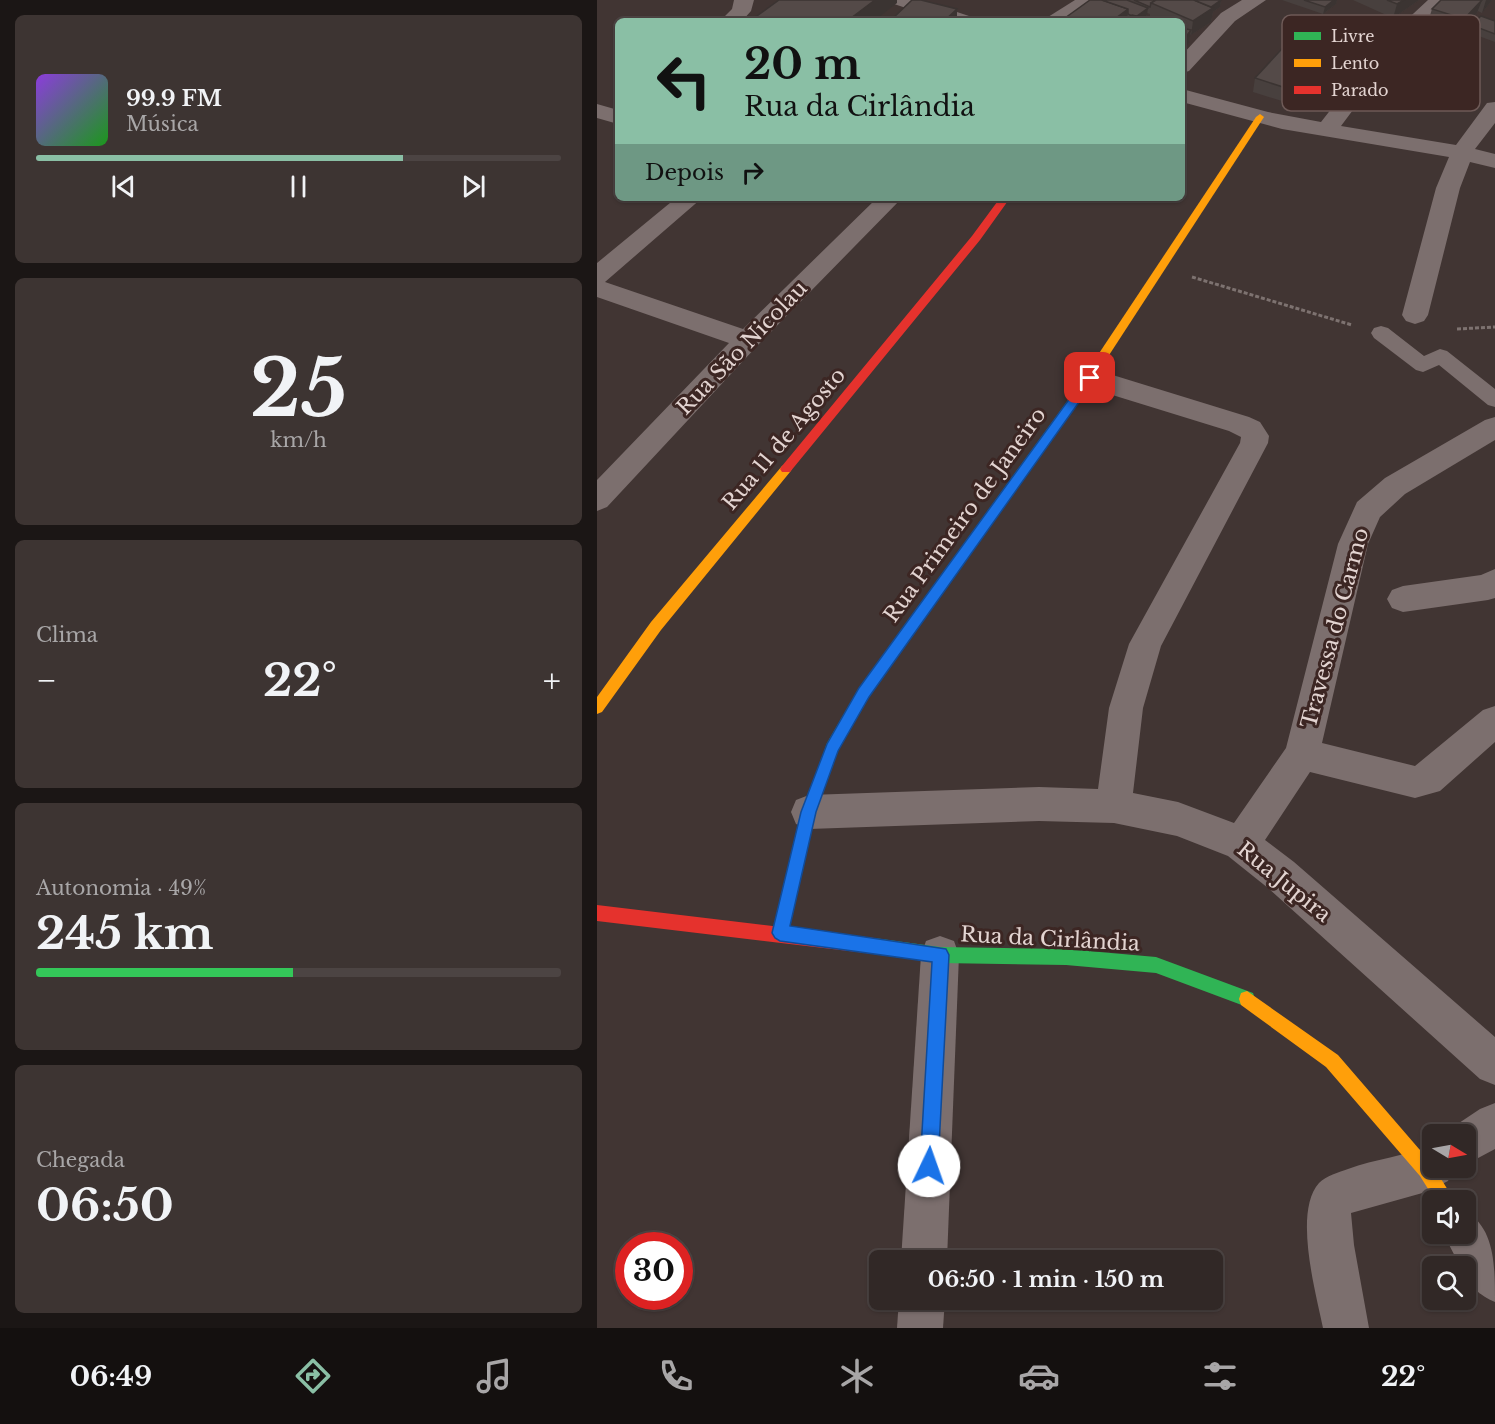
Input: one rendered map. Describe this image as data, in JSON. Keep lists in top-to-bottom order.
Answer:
{
  "streets": {
    "street": [
      "Rua São Nicolau",
      "Rua 11 de Agosto",
      "Rua Primeiro de Janeiro",
      "Travessa do Carmo",
      "Rua Jupira",
      "Rua da Cirlândia"
    ]
  },
  "crossings": [
    ["Rua Primeiro de Janeiro", "Rua Jupira"],
    ["Rua Primeiro de Janeiro", "Rua da Cirlândia"],
    ["Travessa do Carmo", "Rua Jupira"]
  ],
  "legend": ["Livre", "Lento", "Parado"],
  "north": "right",
  "page": {
    "turn": ["20 m", "Rua da Cirlândia"],
    "song": ["99.9 FM", "Música"],
    "then": "Depois",
    "tile": [
      ["25", "km/h"],
      "Clima",
      ["Autonomia · 49%", "245 km"],
      ["Chegada", "06:50"]
    ],
    "heat": ["−", "22°", "+"],
    "limit": "30",
    "trip": "06:50 · 1 min · 150 m",
    "tabs": ["06:49", "22°"]
  }
}
